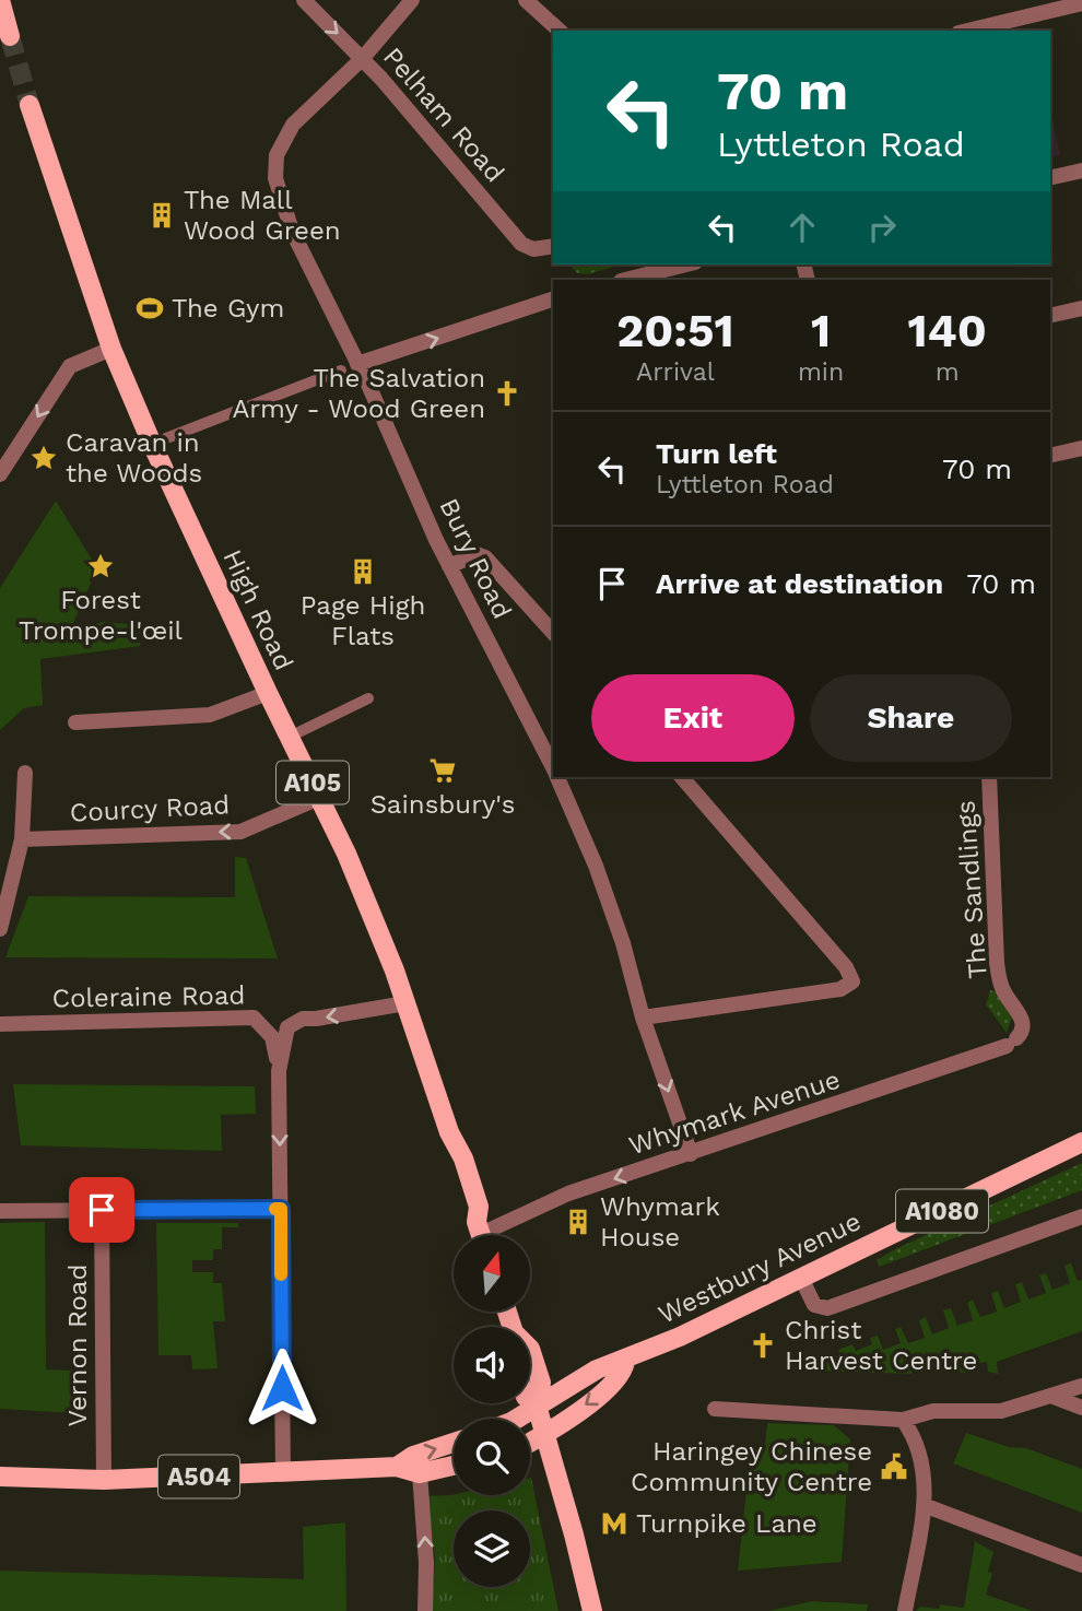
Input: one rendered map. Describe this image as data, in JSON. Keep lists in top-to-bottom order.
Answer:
{
  "streets": {
    "main road": [
      "High Road",
      "A105",
      "A1080",
      "Westbury Avenue",
      "A504"
    ],
    "street": [
      "Pelham Road",
      "Bury Road",
      "Courcy Road",
      "The Sandlings",
      "Coleraine Road",
      "Whymark Avenue",
      "Vernon Road"
    ]
  },
  "crossings": [
    ["Pelham Road", "Bury Road"],
    ["Bury Road", "Whymark Avenue"],
    ["High Road", "Courcy Road"],
    ["High Road", "Whymark Avenue"],
    ["The Sandlings", "Whymark Avenue"],
    ["Vernon Road", "A504"]
  ],
  "one_way": ["Whymark Avenue"],
  "places": {
    "building": ["The Mall Wood Green", "Page High Flats", "Whymark House"],
    "sports": ["The Gym"],
    "church": ["The Salvation Army - Wood Green", "Christ Harvest Centre"],
    "place": ["Caravan in the Woods", "Forest Trompe-l'œil"],
    "supermarket": ["Sainsbury's"],
    "public building": ["Haringey Chinese Community Centre"],
    "metro station": ["Turnpike Lane"]
  },
  "north": "top",
  "page": {
    "turn": ["70 m", "Lyttleton Road"],
    "eta": [
      "20:51",
      "Arrival",
      "1",
      "min",
      "140",
      "m"
    ],
    "list": [
      {
        "name": "Turn left",
        "note": "Lyttleton Road",
        "value": "70 m"
      },
      {
        "name": "Arrive at destination",
        "value": "70 m"
      }
    ],
    "buttons": ["Exit", "Share"]
  }
}
